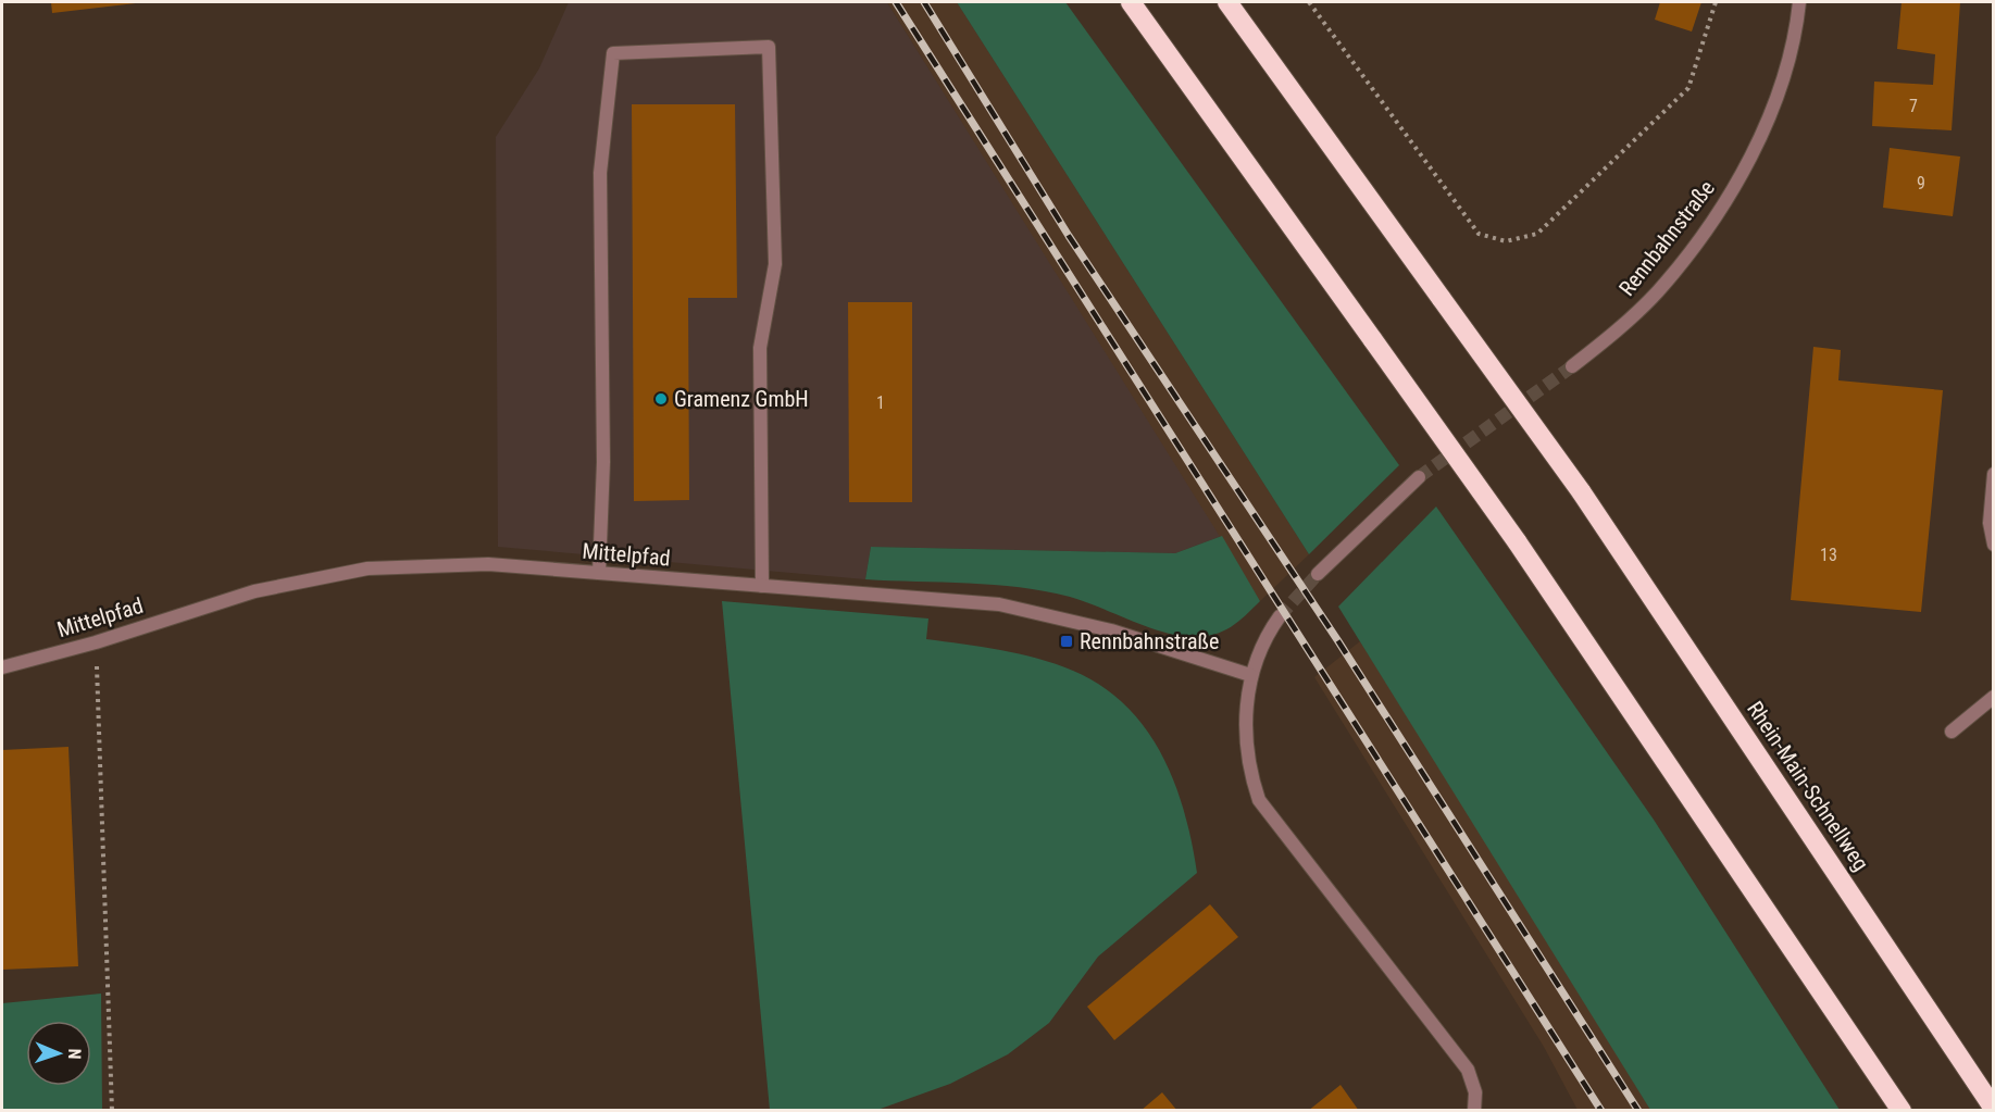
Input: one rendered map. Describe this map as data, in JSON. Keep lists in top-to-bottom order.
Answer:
{
  "streets": {
    "highway": ["Rhein-Main-Schnellweg"],
    "street": ["Rennbahnstraße", "Mittelpfad"]
  },
  "places": {
    "other": ["Gramenz GmbH"],
    "transit": ["Rennbahnstraße"]
  },
  "house_numbers": [
    "7",
    "9",
    "1",
    "13"
  ],
  "north": "right"
}
